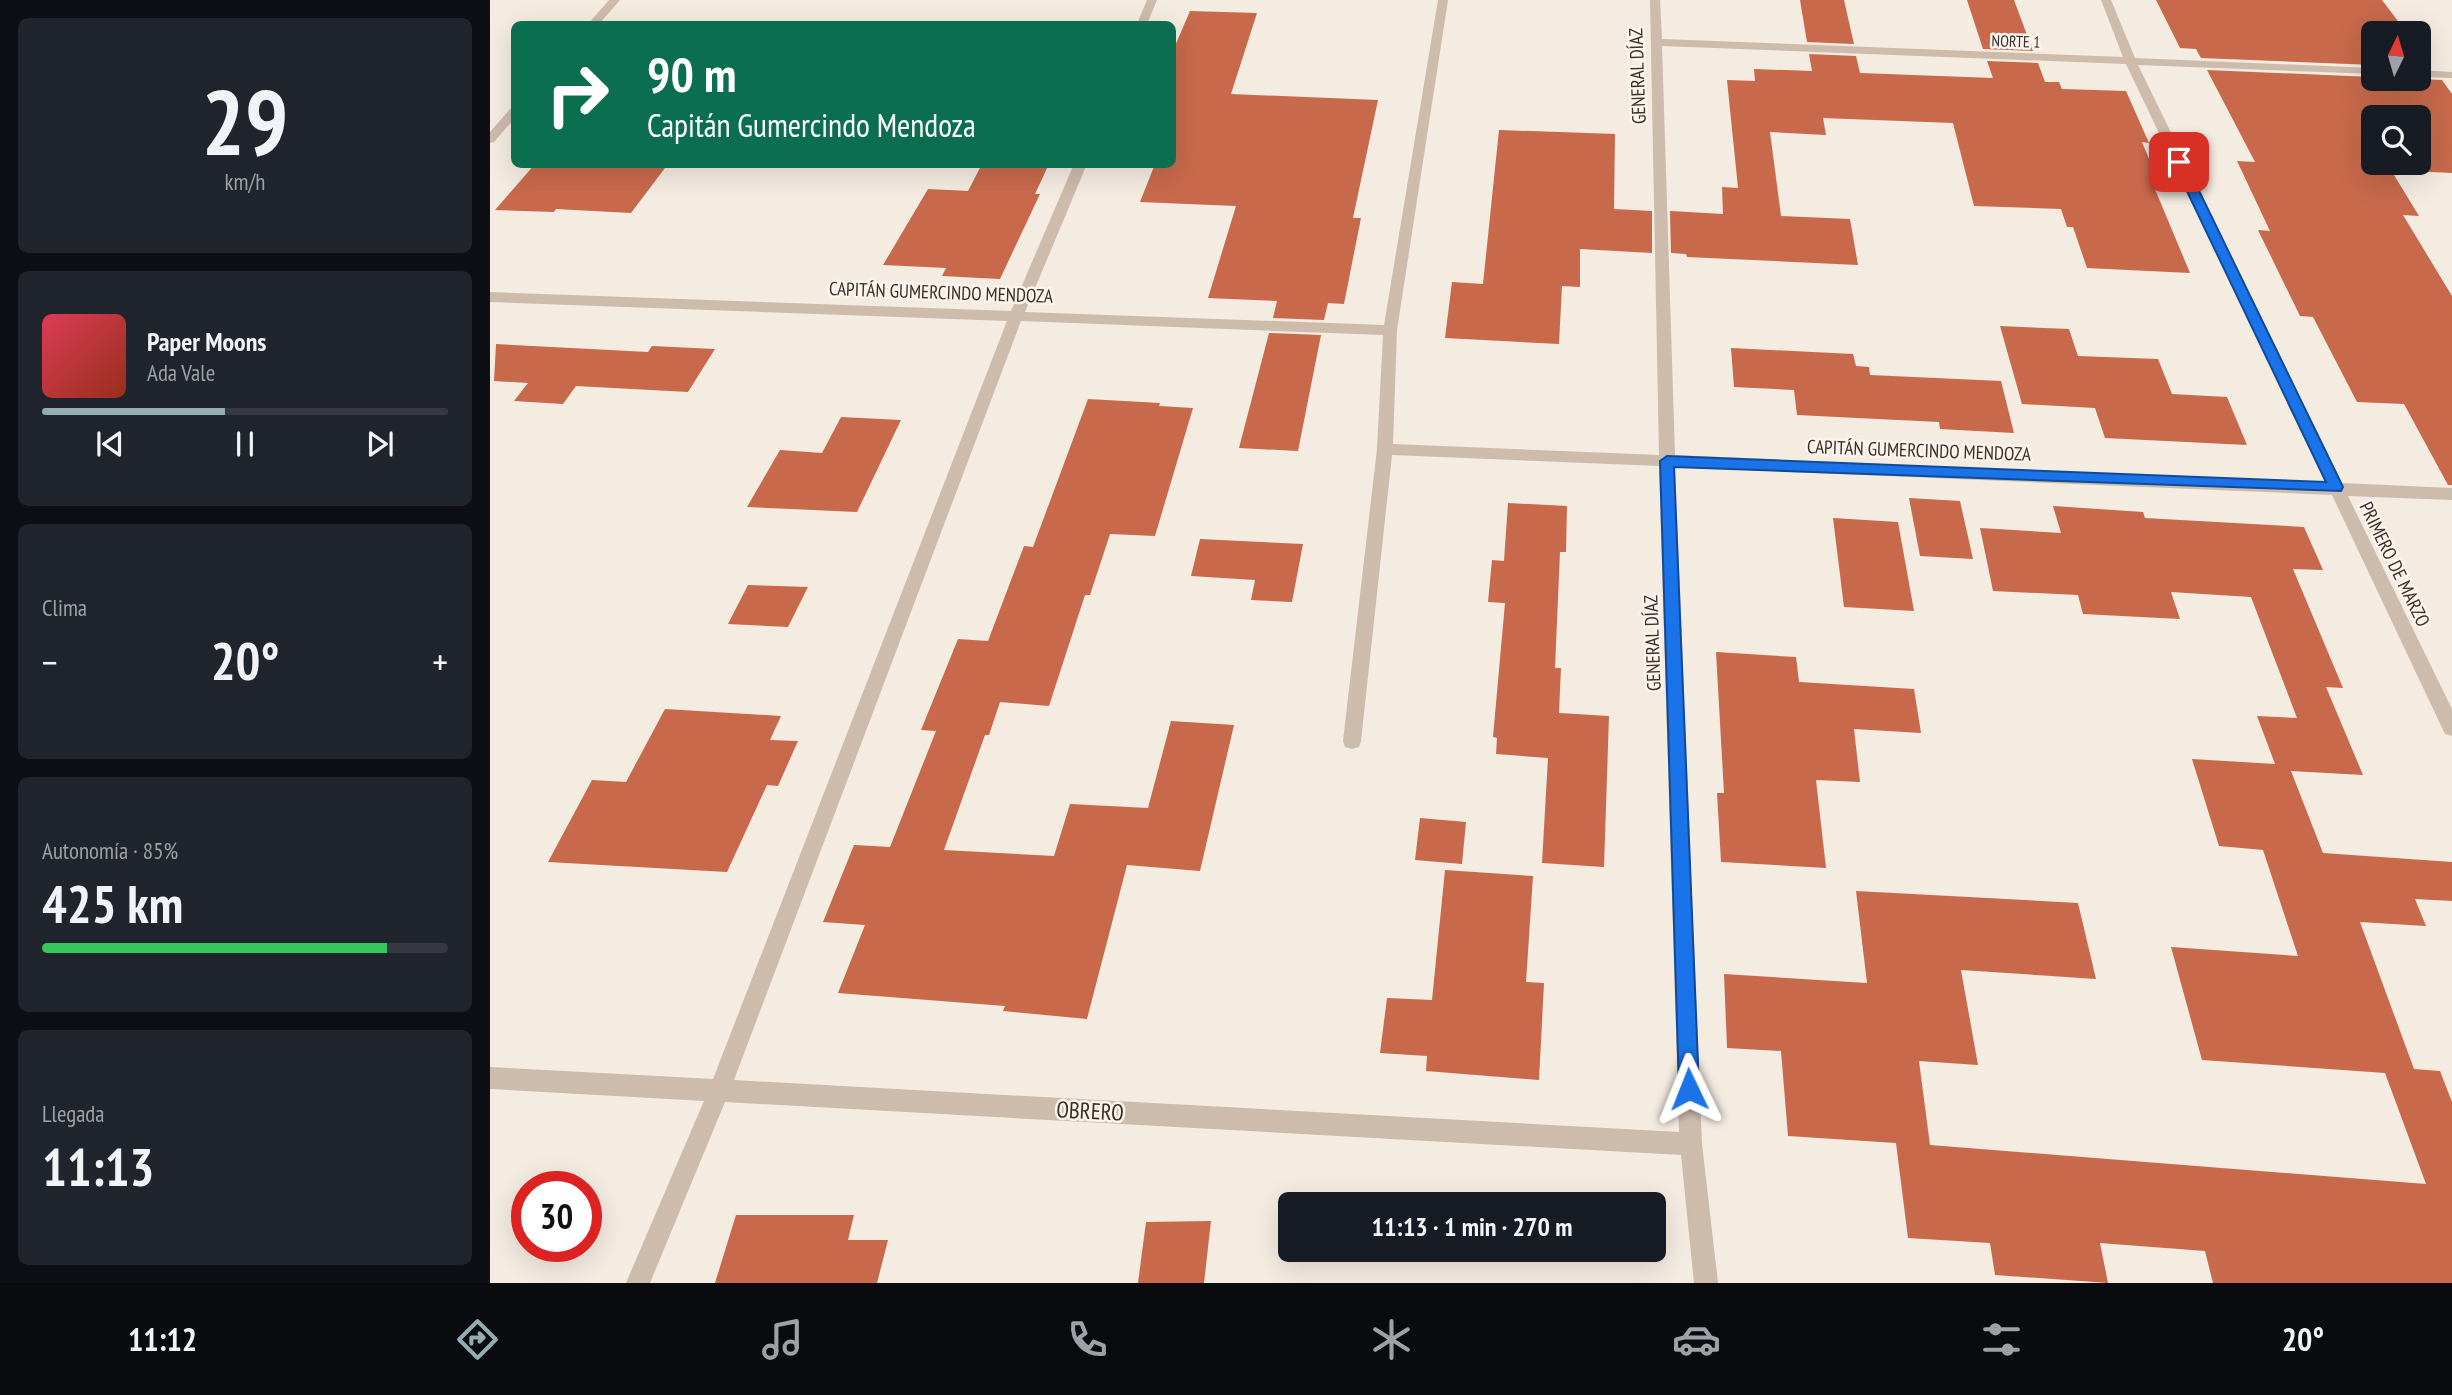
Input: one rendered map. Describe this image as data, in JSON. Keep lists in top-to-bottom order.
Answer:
{
  "streets": {
    "street": [
      "NORTE 1",
      "GENERAL DÍAZ",
      "CAPITÁN GUMERCINDO MENDOZA",
      "PRIMERO DE MARZO",
      "OBRERO"
    ]
  },
  "crossings": [
    ["NORTE 1", "GENERAL DÍAZ"],
    ["NORTE 1", "PRIMERO DE MARZO"],
    ["GENERAL DÍAZ", "CAPITÁN GUMERCINDO MENDOZA"],
    ["GENERAL DÍAZ", "OBRERO"],
    ["CAPITÁN GUMERCINDO MENDOZA", "PRIMERO DE MARZO"]
  ],
  "north": "top",
  "page": {
    "tile": [
      ["29", "km/h"],
      "Clima",
      ["Autonomía · 85%", "425 km"],
      ["Llegada", "11:13"]
    ],
    "turn": ["90 m", "Capitán Gumercindo Mendoza"],
    "song": ["Paper Moons", "Ada Vale"],
    "heat": ["−", "20°", "+"],
    "limit": "30",
    "trip": "11:13 · 1 min · 270 m",
    "tabs": ["11:12", "20°"]
  }
}
